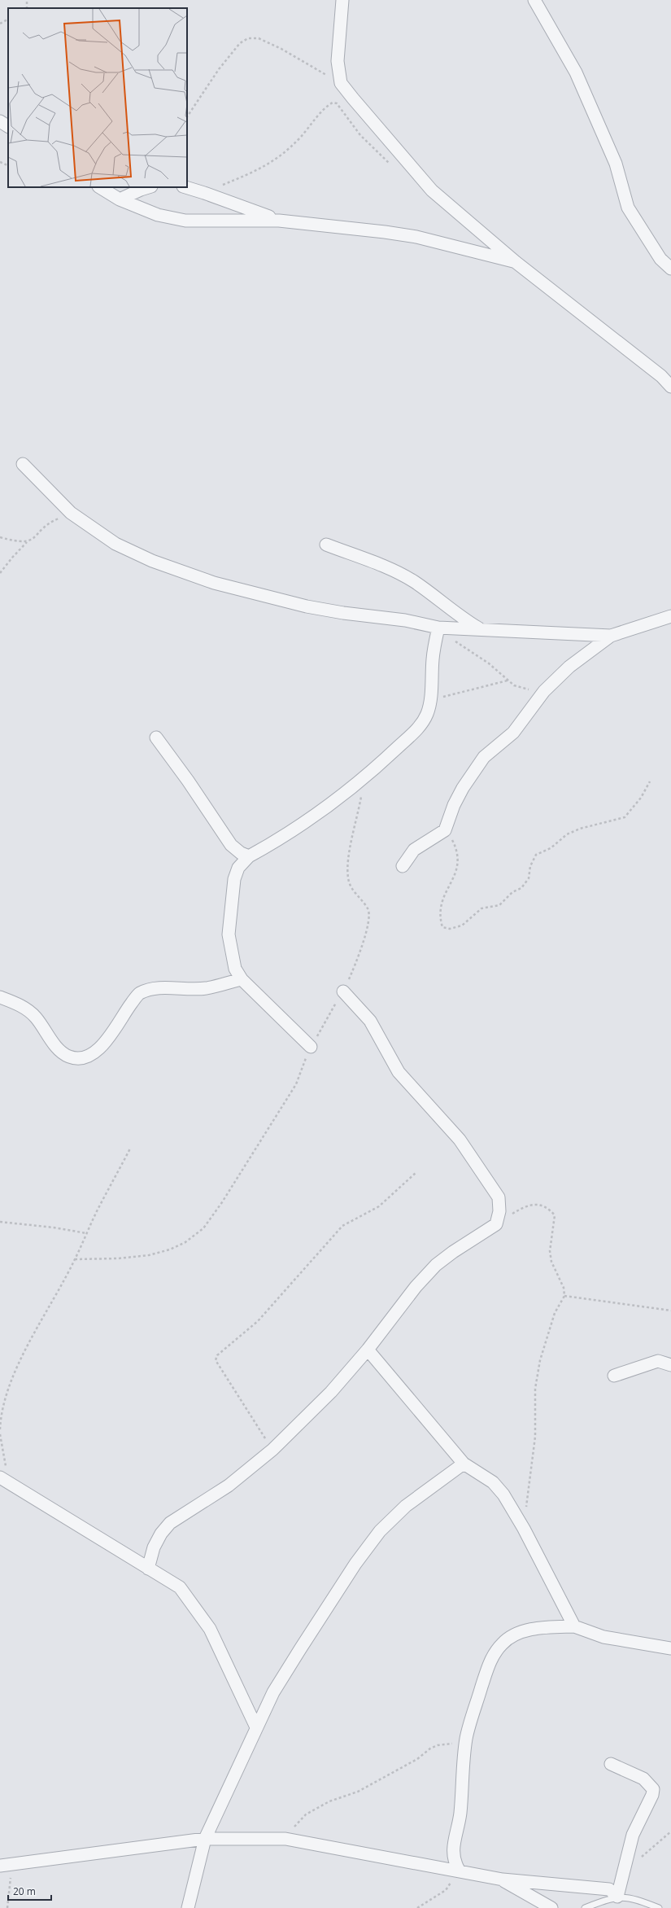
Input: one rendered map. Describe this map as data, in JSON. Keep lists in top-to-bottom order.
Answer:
{
  "scale_bar": "20 m"
}
